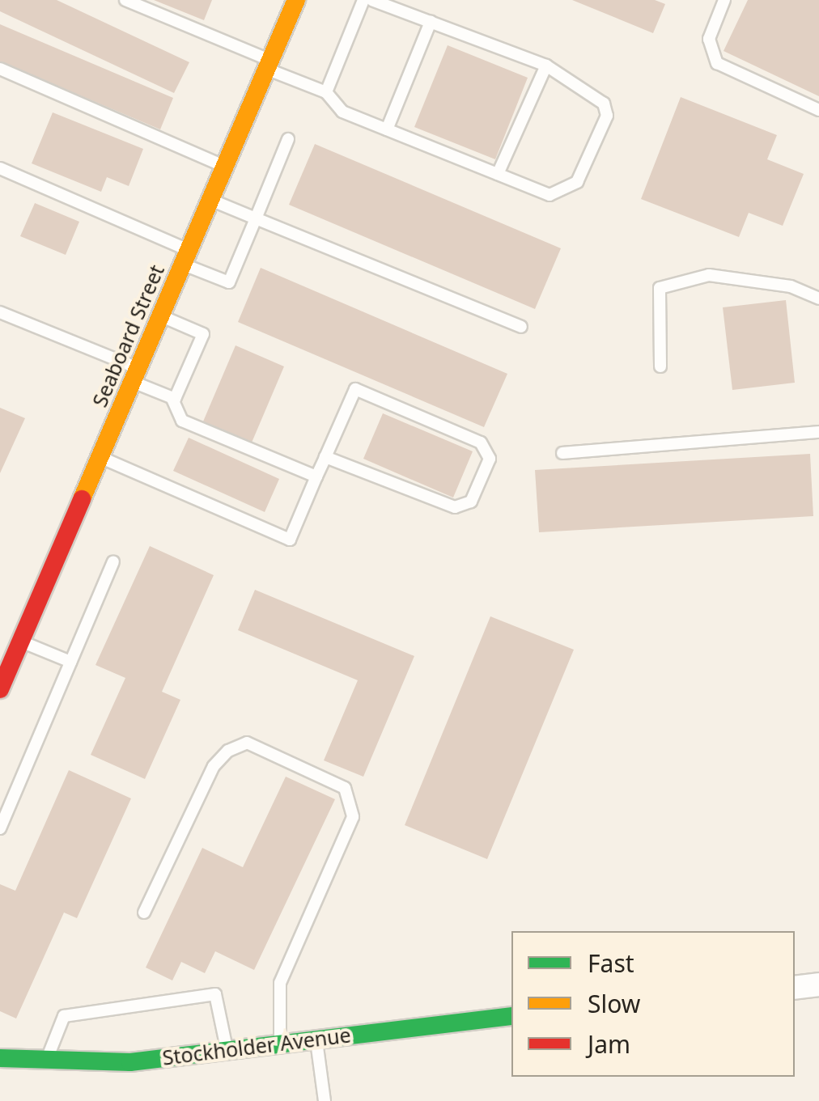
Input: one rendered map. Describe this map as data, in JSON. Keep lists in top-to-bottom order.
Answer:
{
  "streets": {
    "street": ["Seaboard Street", "Stockholder Avenue"]
  },
  "legend": ["Fast", "Slow", "Jam"]
}
